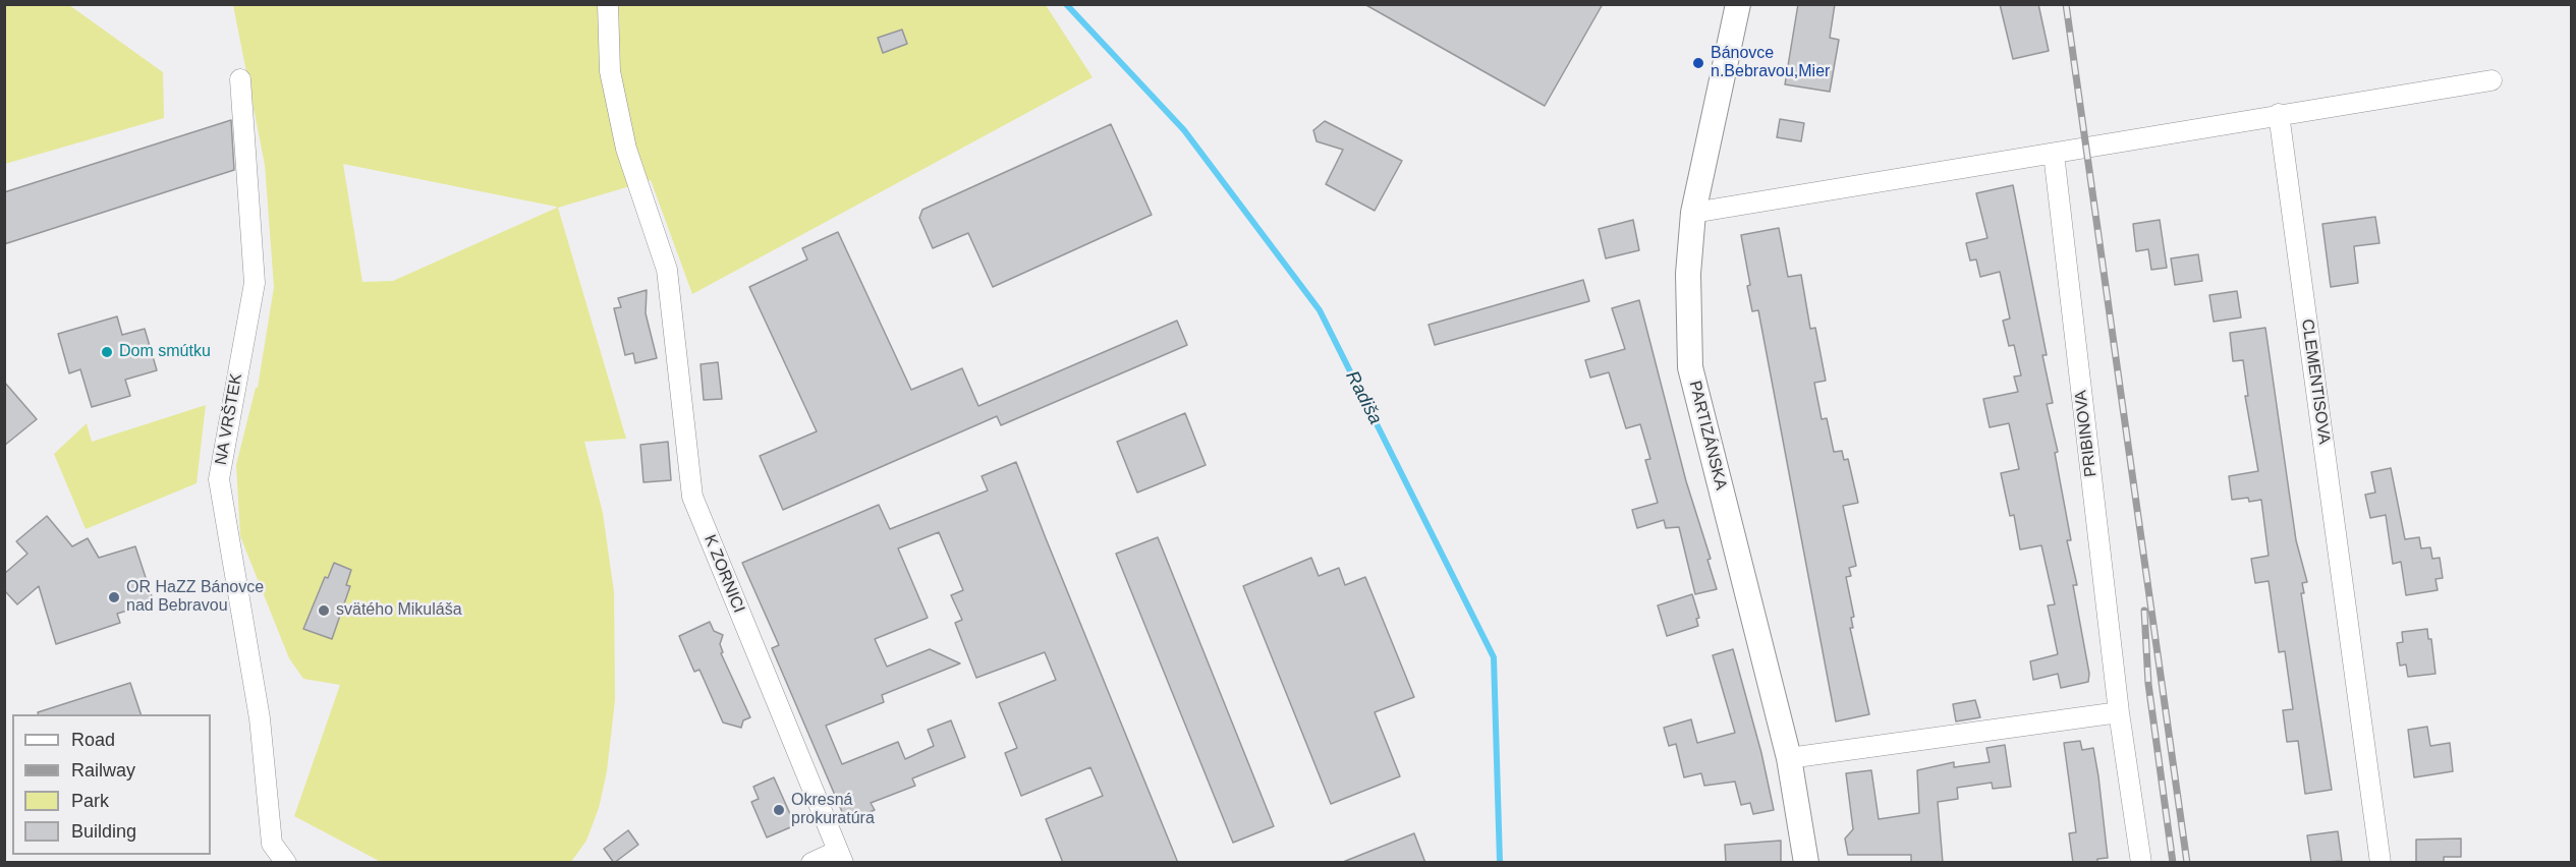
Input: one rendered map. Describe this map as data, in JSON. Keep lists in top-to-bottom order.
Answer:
{
  "streets": {
    "street": [
      "CLEMENTISOVA",
      "NA VRŠTEK",
      "PRIBINOVA",
      "PARTIZÁNSKA",
      "K ZORNICI"
    ]
  },
  "water": ["Radiša"],
  "places": [
    "Bánovce n.Bebravou,Mier",
    "Dom smútku",
    "OR HaZZ Bánovce nad Bebravou",
    "svätého Mikuláša",
    "Okresná prokuratúra"
  ],
  "legend": [
    "Road",
    "Railway",
    "Park",
    "Building"
  ]
}
